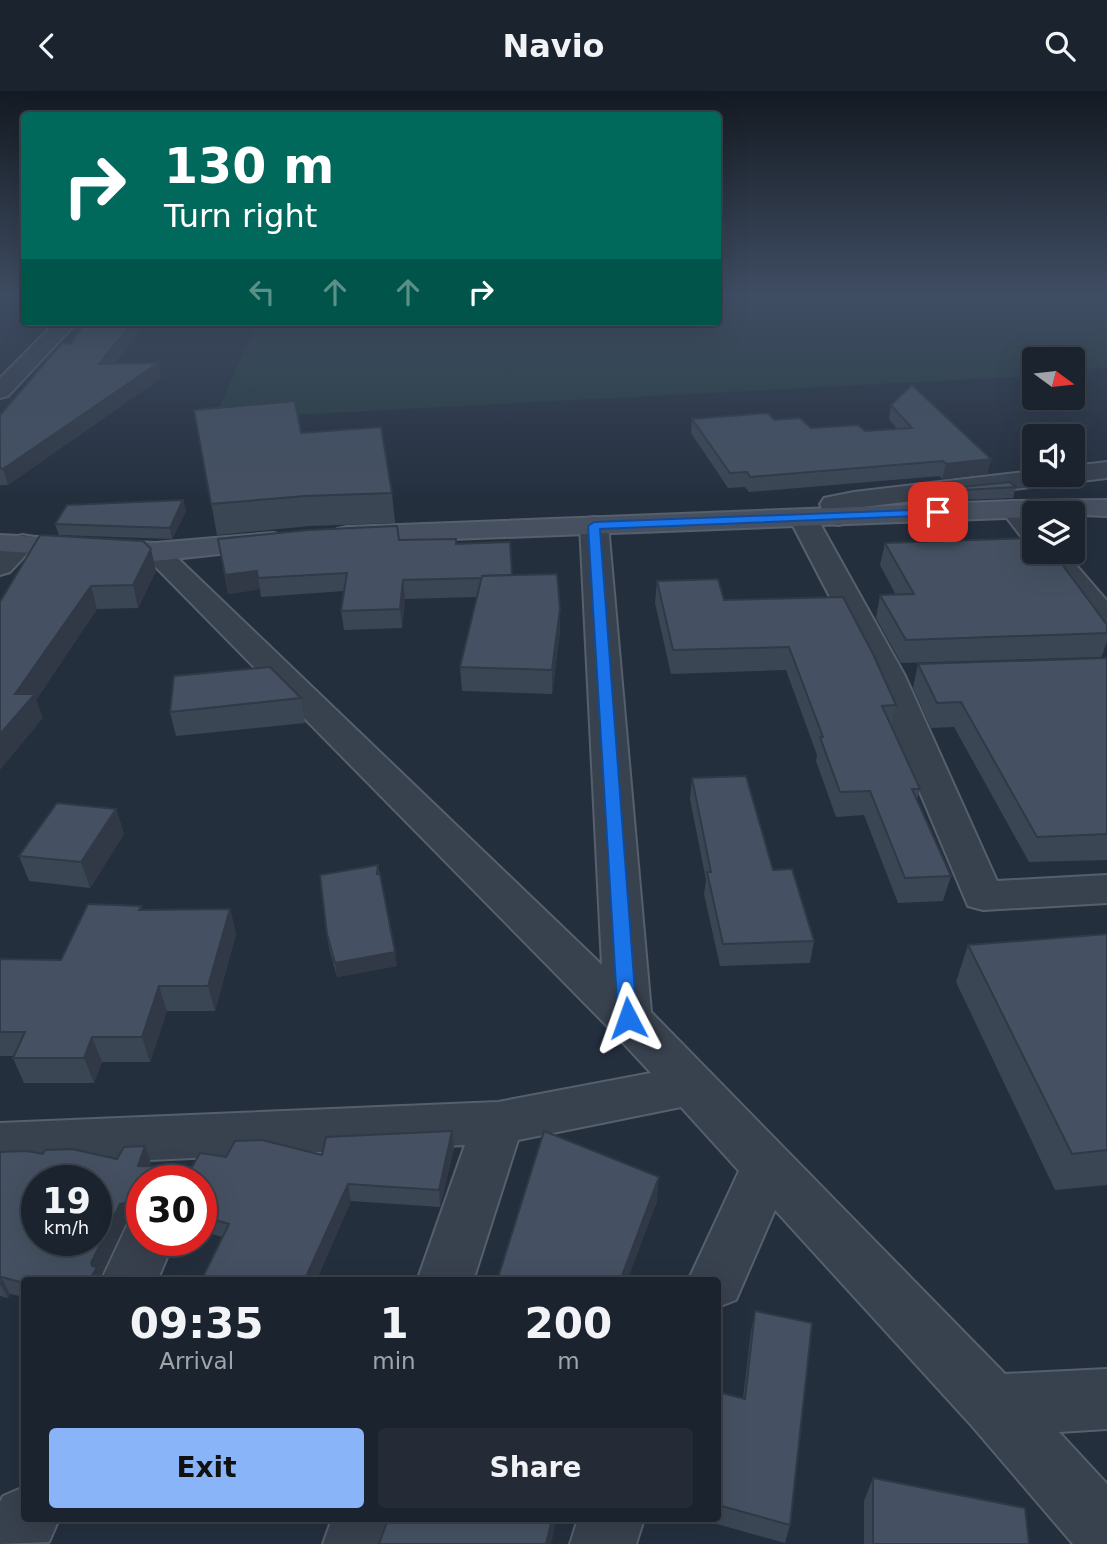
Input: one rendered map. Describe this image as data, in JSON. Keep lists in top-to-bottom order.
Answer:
{
  "north": "right",
  "page": {
    "header": "Navio",
    "turn": ["130 m", "Turn right"],
    "speed": "19 km/h",
    "limit": "30",
    "eta": [
      "09:35",
      "Arrival",
      "1",
      "min",
      "200",
      "m"
    ],
    "buttons": ["Exit", "Share"]
  }
}
